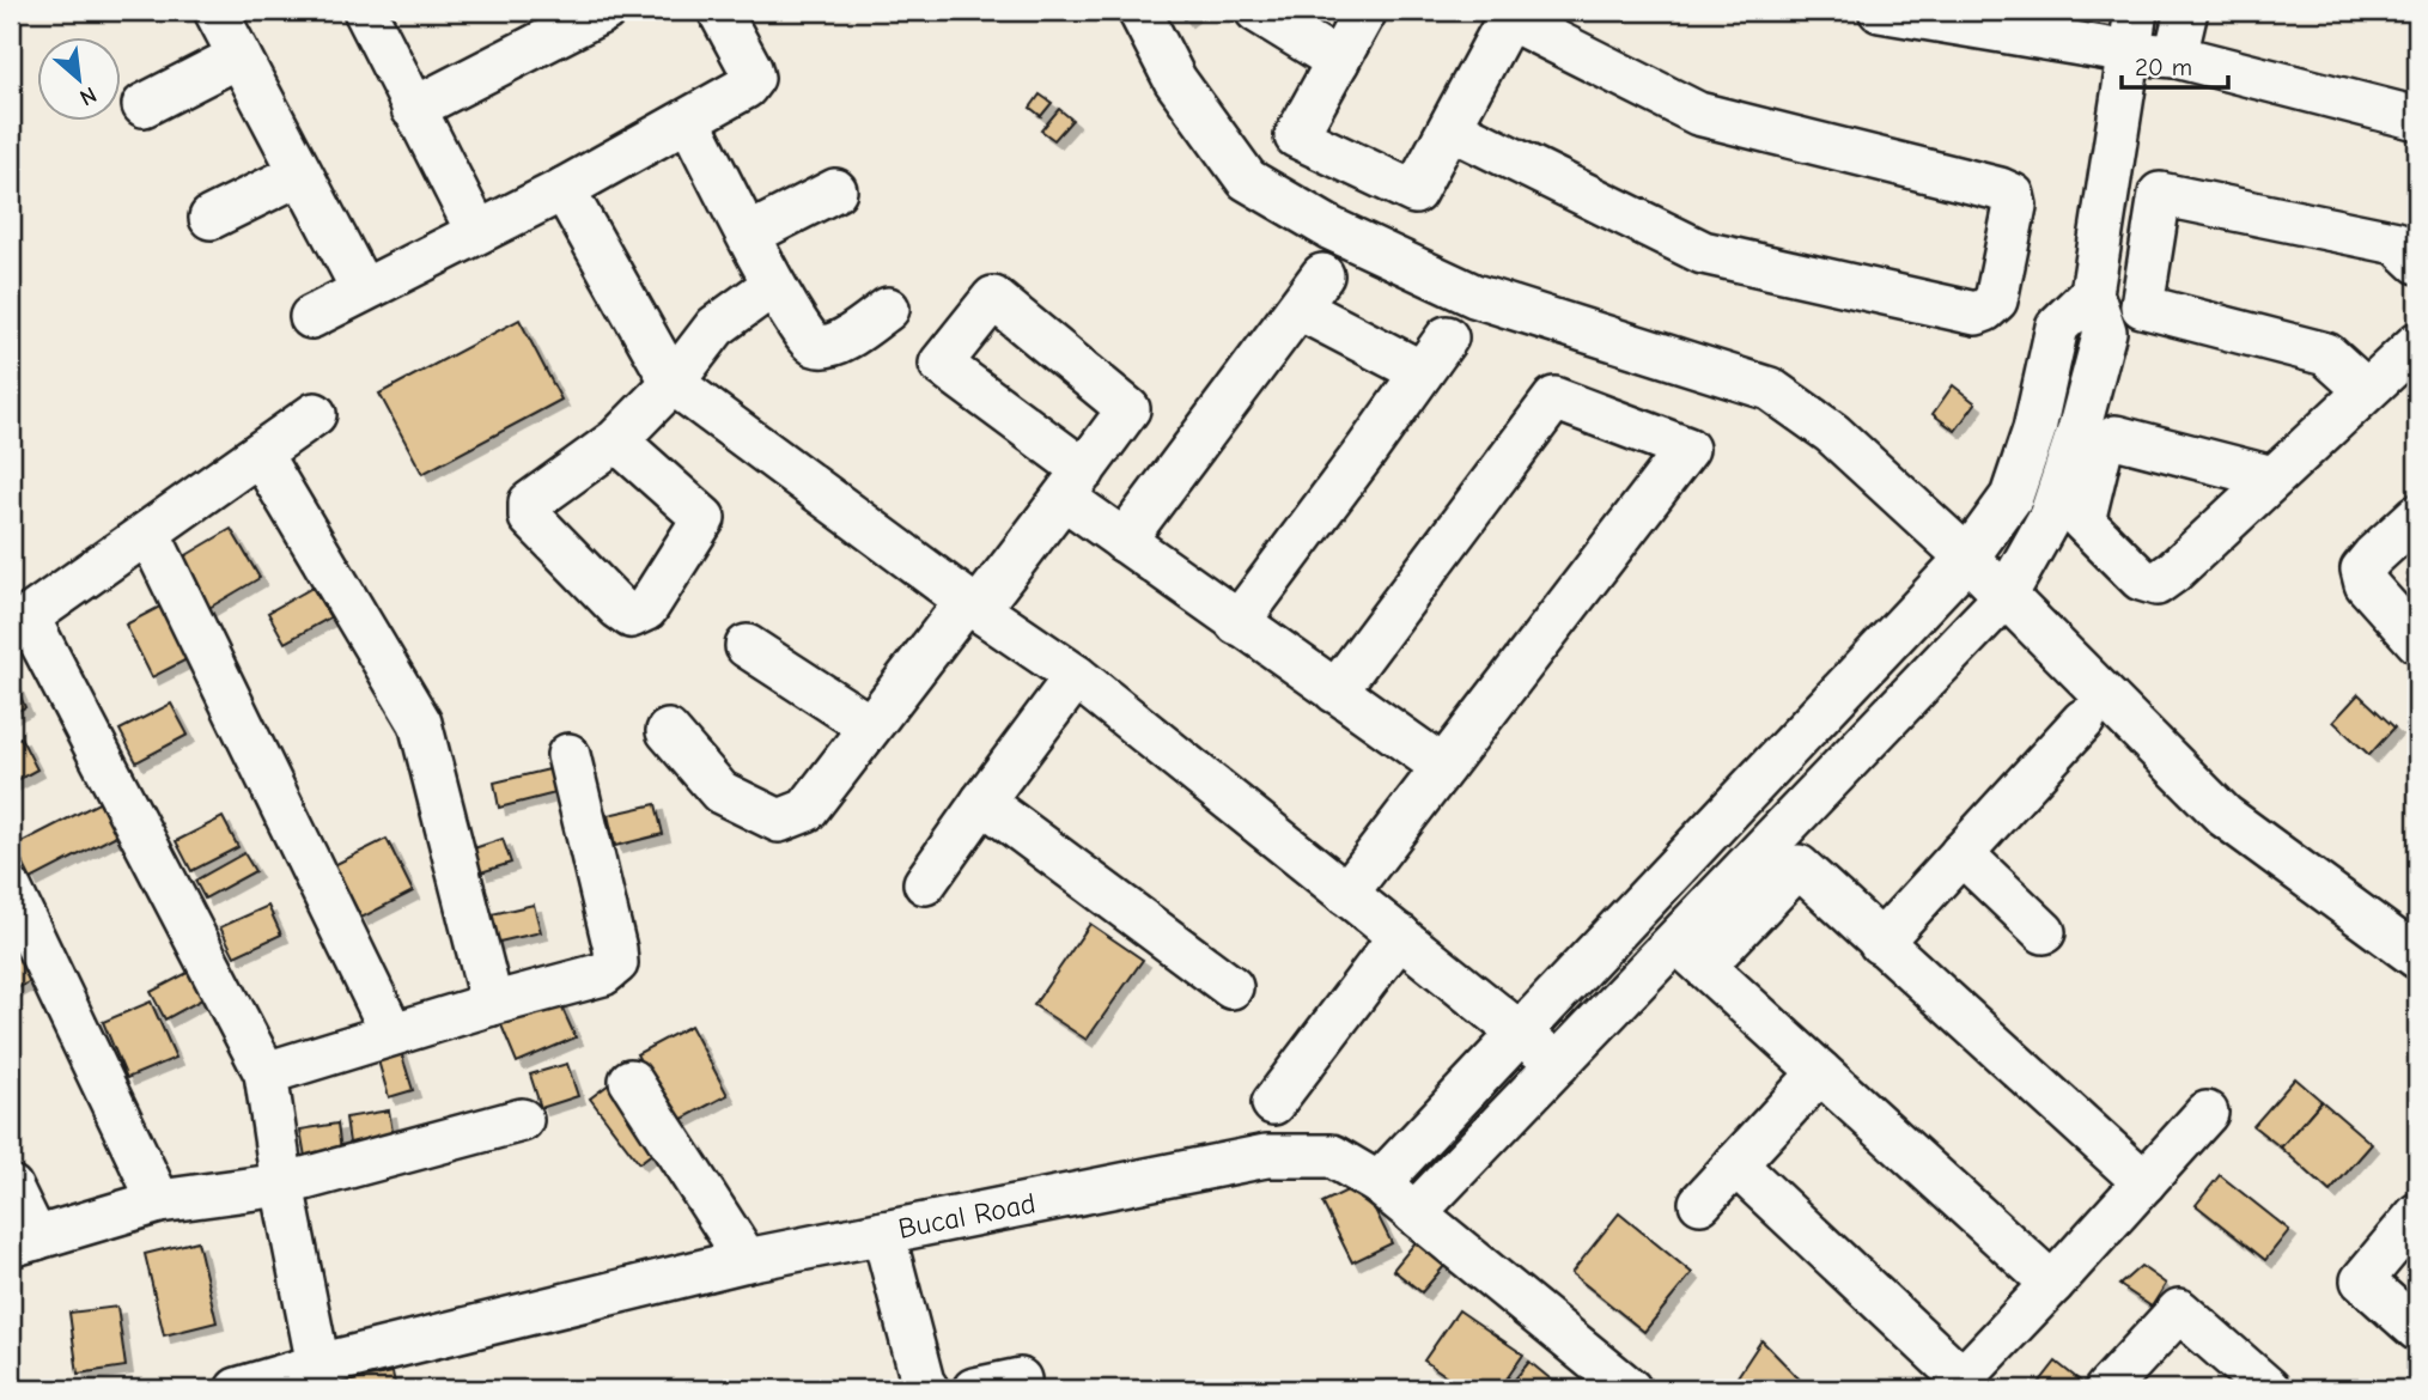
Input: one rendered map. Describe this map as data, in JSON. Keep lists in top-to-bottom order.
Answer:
{
  "streets": {
    "street": ["Bucal Road"]
  },
  "scale_bar": "20 m",
  "north": "bottom right"
}
